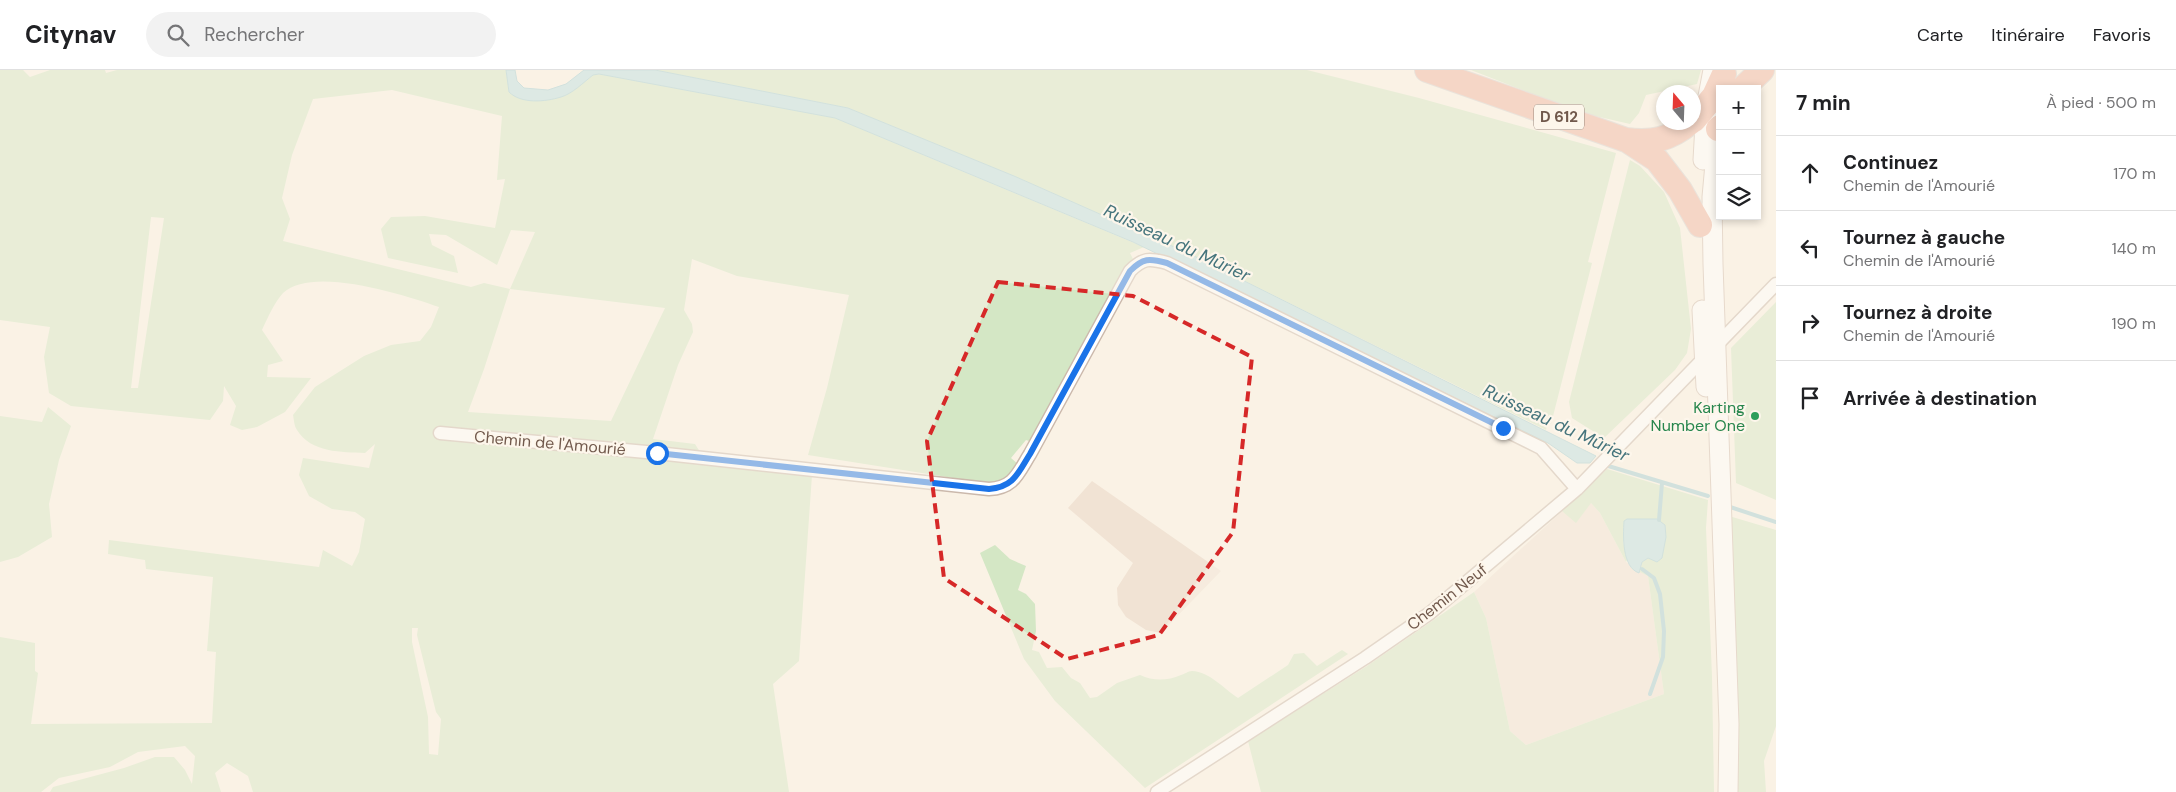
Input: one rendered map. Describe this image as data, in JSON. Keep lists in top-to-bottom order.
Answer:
{
  "streets": {
    "highway": ["D 612"],
    "street": ["Chemin de l'Amourié", "Chemin Neuf"]
  },
  "crossings": [
    ["Chemin de l'Amourié", "Chemin Neuf"]
  ],
  "water": ["Ruisseau du Mûrier"],
  "places": ["Karting Number One"],
  "north": "top",
  "page": {
    "header": "Citynav",
    "search": "Rechercher",
    "nav": ["Carte", "Itinéraire", "Favoris"],
    "heading": ["7 min", "À pied · 500 m"],
    "map_buttons": ["+", "−"],
    "list": [
      ["Continuez", "Chemin de l'Amourié", "170 m"],
      ["Tournez à gauche", "Chemin de l'Amourié", "140 m"],
      ["Tournez à droite", "Chemin de l'Amourié", "190 m"],
      "Arrivée à destination"
    ]
  }
}
